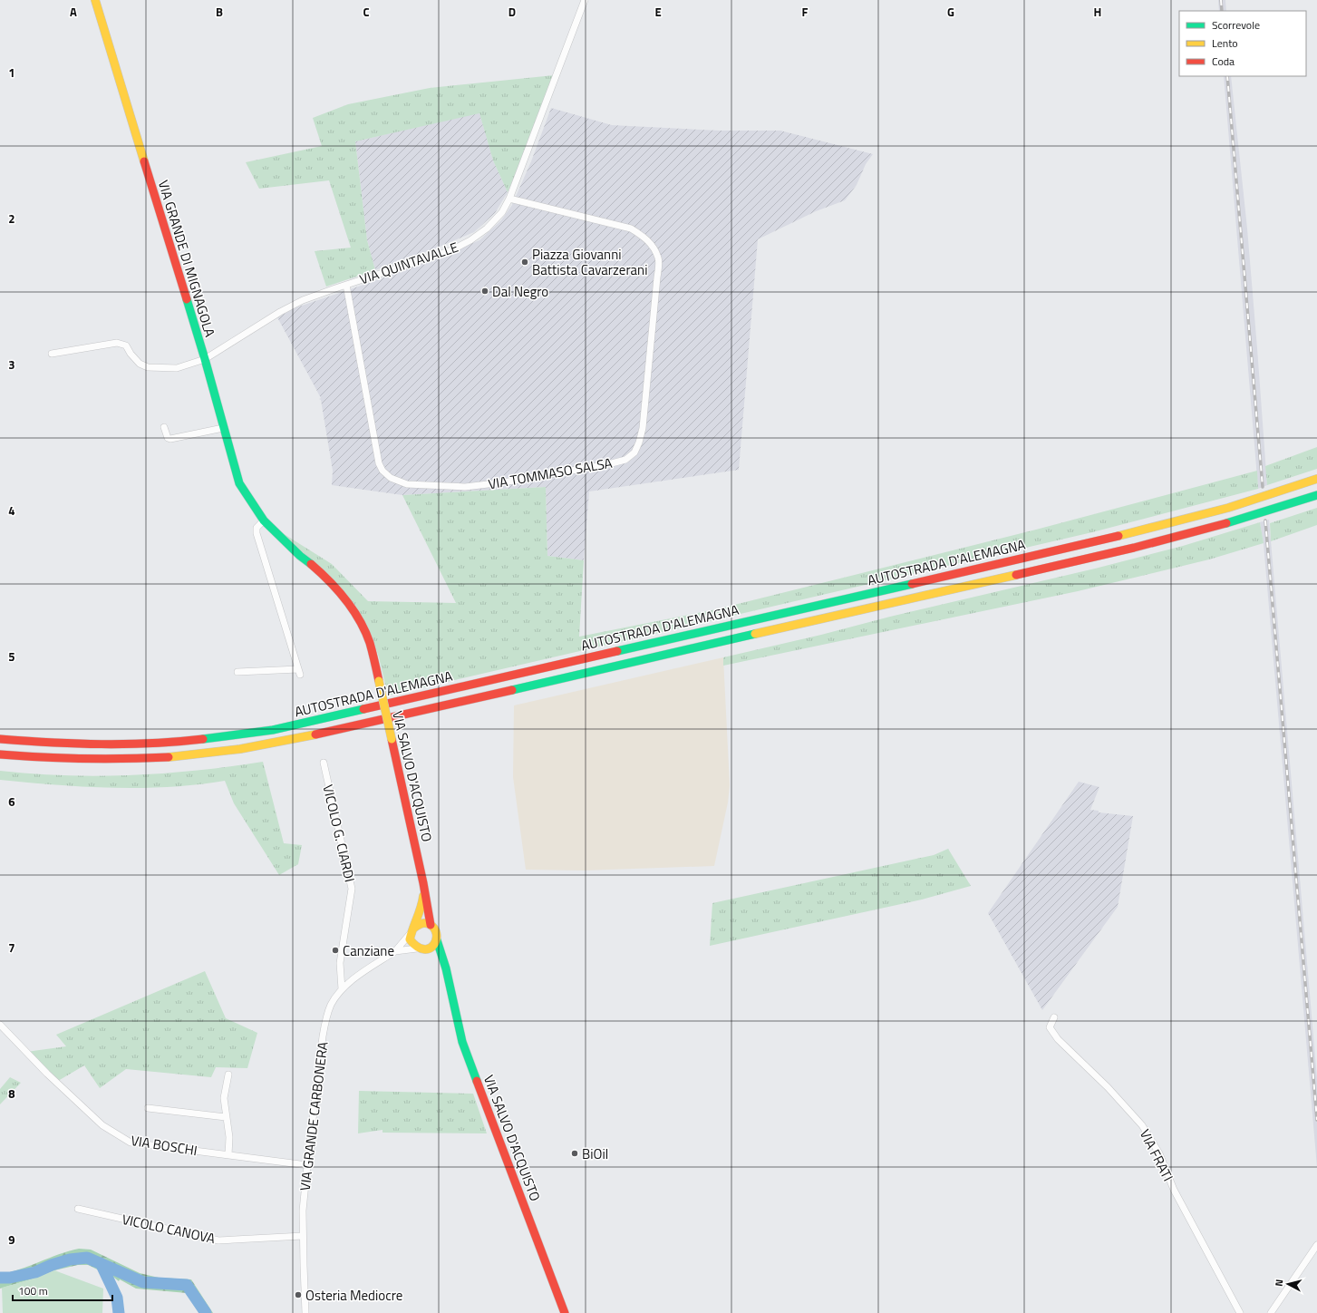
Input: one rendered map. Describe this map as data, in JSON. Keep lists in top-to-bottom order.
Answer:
{
  "streets": {
    "main road": ["VIA GRANDE DI MIGNAGOLA", "AUTOSTRADA D'ALEMAGNA", "VIA SALVO D'ACQUISTO"],
    "street": [
      "VIA QUINTAVALLE",
      "VIA TOMMASO SALSA",
      "VICOLO G. CIARDI",
      "VIA GRANDE CARBONERA",
      "VIA BOSCHI",
      "VIA FRATI",
      "VICOLO CANOVA"
    ]
  },
  "crossings": [
    ["VIA GRANDE DI MIGNAGOLA", "VIA QUINTAVALLE"],
    ["VIA GRANDE DI MIGNAGOLA", "VIA SALVO D'ACQUISTO"],
    ["VIA QUINTAVALLE", "VIA TOMMASO SALSA"],
    ["VIA SALVO D'ACQUISTO", "VIA GRANDE CARBONERA"],
    ["VICOLO G. CIARDI", "VIA GRANDE CARBONERA"],
    ["VIA GRANDE CARBONERA", "VIA BOSCHI"],
    ["VIA GRANDE CARBONERA", "VICOLO CANOVA"]
  ],
  "places": [
    "Piazza Giovanni Battista Cavarzerani",
    "Dal Negro",
    "Canziane",
    "BiOil",
    "Osteria Mediocre"
  ],
  "legend": ["Scorrevole", "Lento", "Coda"],
  "scale_bar": "100 m",
  "north": "left",
  "grid": {
    "columns": [
      "A",
      "B",
      "C",
      "D",
      "E",
      "F",
      "G",
      "H"
    ],
    "rows": [
      "1",
      "2",
      "3",
      "4",
      "5",
      "6",
      "7",
      "8",
      "9"
    ]
  }
}
